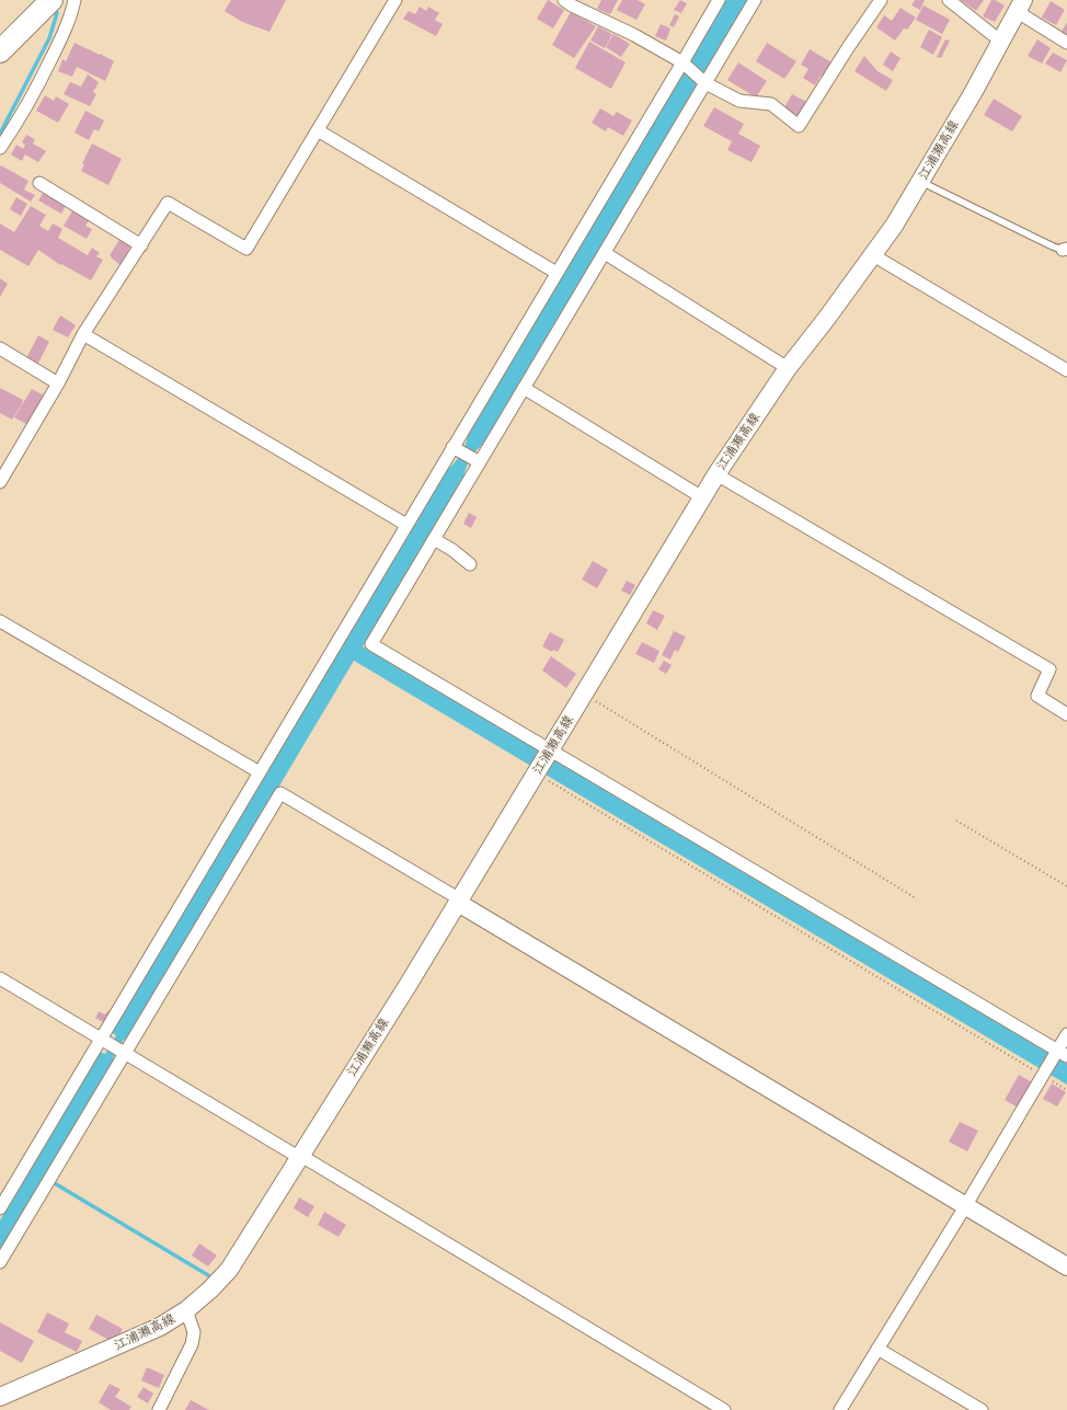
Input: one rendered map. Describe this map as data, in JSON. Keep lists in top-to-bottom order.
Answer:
{
  "streets": {
    "main road": ["江浦瀬高線"]
  }
}
